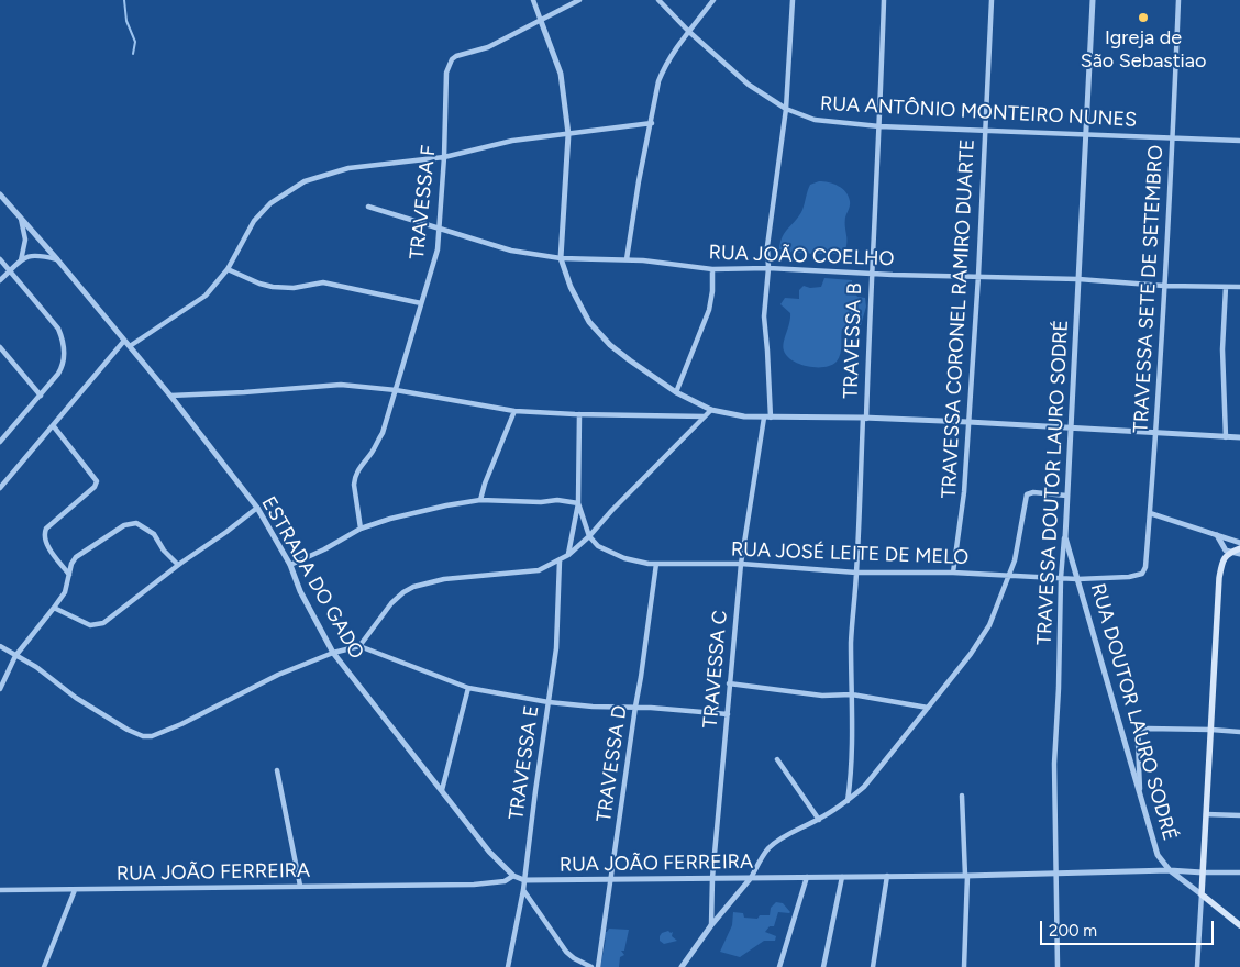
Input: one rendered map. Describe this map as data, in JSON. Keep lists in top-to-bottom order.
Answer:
{
  "streets": {
    "main road": ["RUA DOUTOR LAURO SODRÉ"],
    "street": [
      "RUA ANTÔNIO MONTEIRO NUNES",
      "TRAVESSA F",
      "RUA JOÃO COELHO",
      "TRAVESSA SETE DE SETEMBRO",
      "TRAVESSA CORONEL RAMIRO DUARTE",
      "TRAVESSA B",
      "TRAVESSA DOUTOR LAURO SODRÉ",
      "RUA JOSÉ LEITE DE MELO",
      "ESTRADA DO GADO",
      "TRAVESSA C",
      "TRAVESSA E",
      "TRAVESSA D",
      "RUA JOÃO FERREIRA"
    ]
  },
  "crossings": [
    ["RUA ANTÔNIO MONTEIRO NUNES", "TRAVESSA SETE DE SETEMBRO"],
    ["RUA ANTÔNIO MONTEIRO NUNES", "TRAVESSA CORONEL RAMIRO DUARTE"],
    ["RUA ANTÔNIO MONTEIRO NUNES", "TRAVESSA B"],
    ["RUA ANTÔNIO MONTEIRO NUNES", "TRAVESSA DOUTOR LAURO SODRÉ"],
    ["RUA ANTÔNIO MONTEIRO NUNES", "TRAVESSA C"],
    ["TRAVESSA F", "RUA JOÃO COELHO"],
    ["RUA JOÃO COELHO", "TRAVESSA SETE DE SETEMBRO"],
    ["RUA JOÃO COELHO", "TRAVESSA CORONEL RAMIRO DUARTE"],
    ["RUA JOÃO COELHO", "TRAVESSA B"],
    ["RUA JOÃO COELHO", "TRAVESSA DOUTOR LAURO SODRÉ"],
    ["RUA JOÃO COELHO", "TRAVESSA C"],
    ["TRAVESSA SETE DE SETEMBRO", "RUA JOSÉ LEITE DE MELO"],
    ["TRAVESSA CORONEL RAMIRO DUARTE", "RUA JOSÉ LEITE DE MELO"],
    ["TRAVESSA B", "RUA JOSÉ LEITE DE MELO"],
    ["TRAVESSA DOUTOR LAURO SODRÉ", "RUA JOSÉ LEITE DE MELO"],
    ["TRAVESSA DOUTOR LAURO SODRÉ", "RUA DOUTOR LAURO SODRÉ"],
    ["TRAVESSA DOUTOR LAURO SODRÉ", "RUA JOÃO FERREIRA"],
    ["RUA JOSÉ LEITE DE MELO", "TRAVESSA C"],
    ["RUA JOSÉ LEITE DE MELO", "RUA DOUTOR LAURO SODRÉ"],
    ["RUA JOSÉ LEITE DE MELO", "TRAVESSA D"],
    ["ESTRADA DO GADO", "RUA JOÃO FERREIRA"],
    ["TRAVESSA C", "RUA JOÃO FERREIRA"],
    ["RUA DOUTOR LAURO SODRÉ", "RUA JOÃO FERREIRA"],
    ["TRAVESSA E", "RUA JOÃO FERREIRA"],
    ["TRAVESSA D", "RUA JOÃO FERREIRA"]
  ],
  "places": ["Igreja de São Sebastiao"],
  "scale_bar": "200 m"
}
